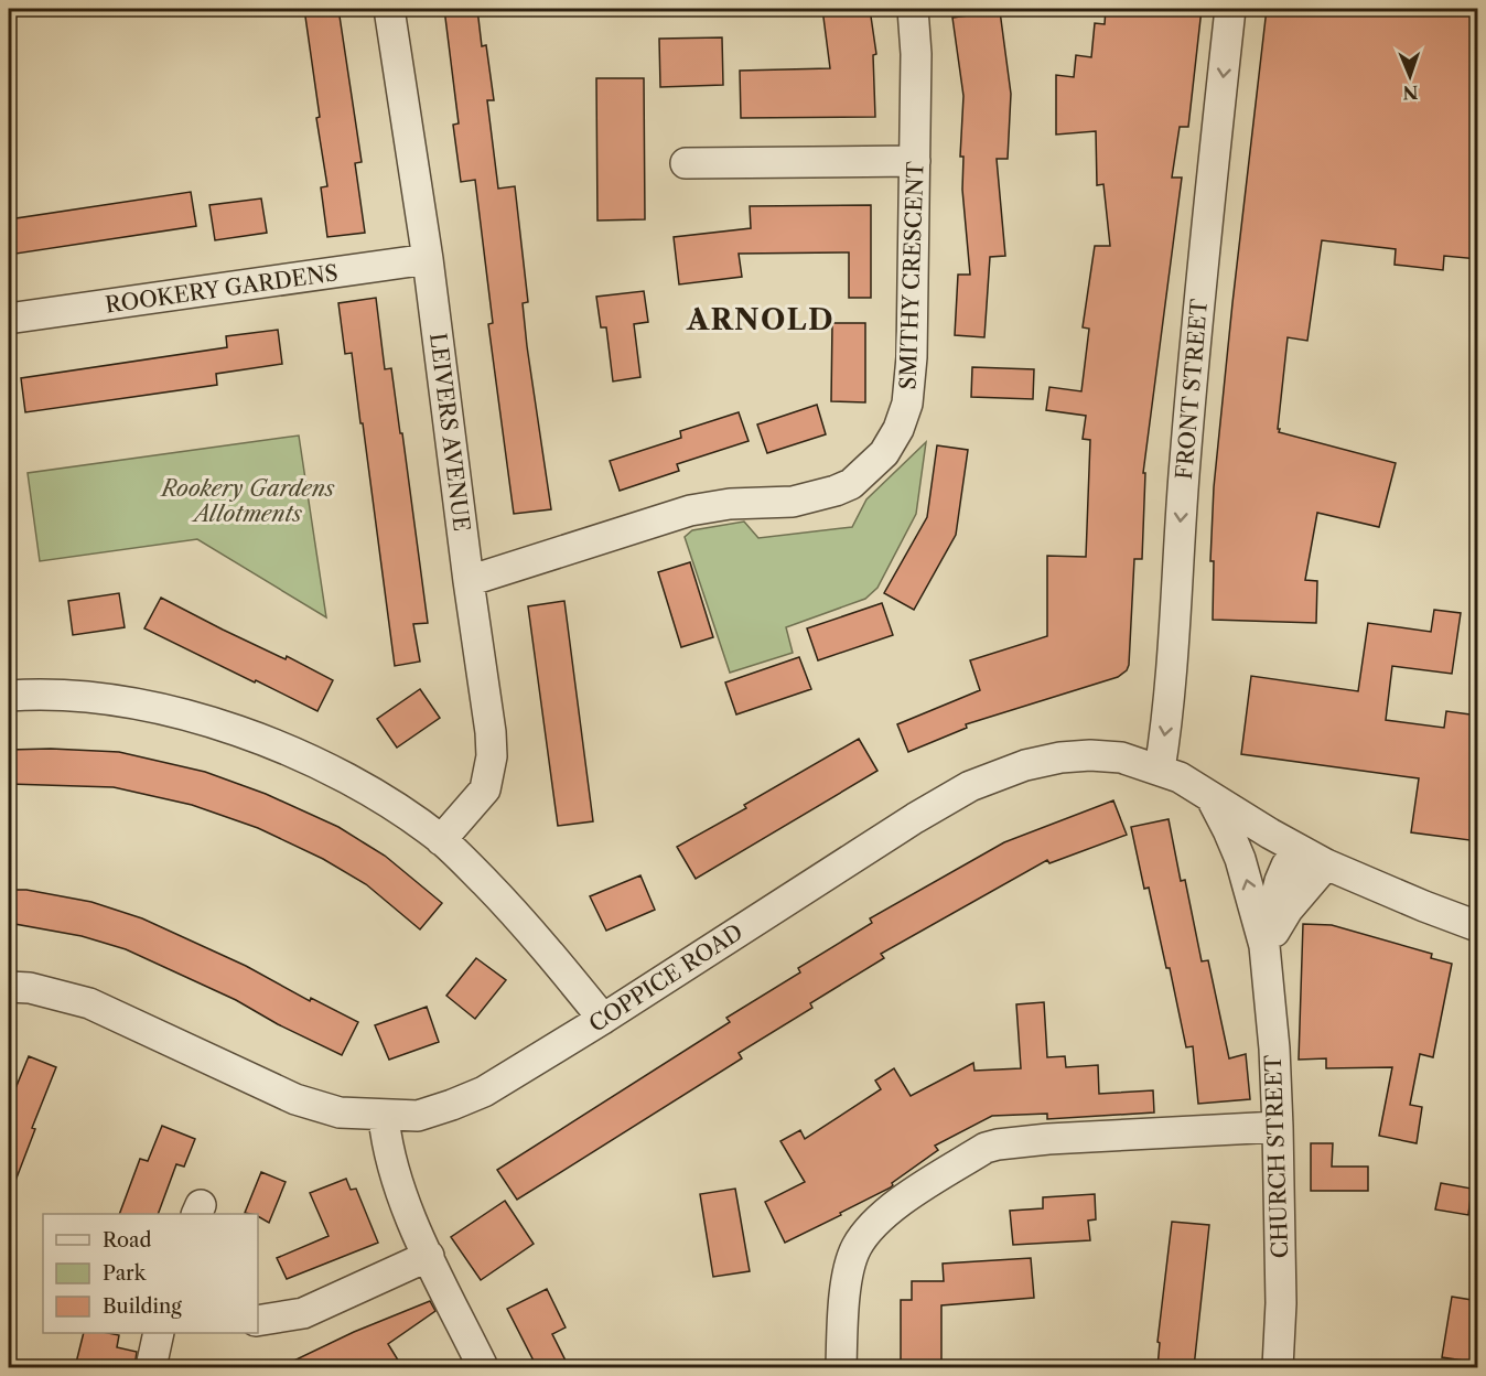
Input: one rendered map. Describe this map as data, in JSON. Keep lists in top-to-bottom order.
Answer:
{
  "streets": {
    "street": [
      "SMITHY CRESCENT",
      "ROOKERY GARDENS",
      "FRONT STREET",
      "LEIVERS AVENUE",
      "COPPICE ROAD",
      "CHURCH STREET"
    ]
  },
  "crossings": [
    ["SMITHY CRESCENT", "LEIVERS AVENUE"],
    ["ROOKERY GARDENS", "LEIVERS AVENUE"],
    ["FRONT STREET", "COPPICE ROAD"],
    ["COPPICE ROAD", "CHURCH STREET"]
  ],
  "one_way": ["FRONT STREET"],
  "districts": ["ARNOLD"],
  "parks": ["Rookery Gardens Allotments"],
  "legend": ["Road", "Park", "Building"],
  "north": "bottom"
}
